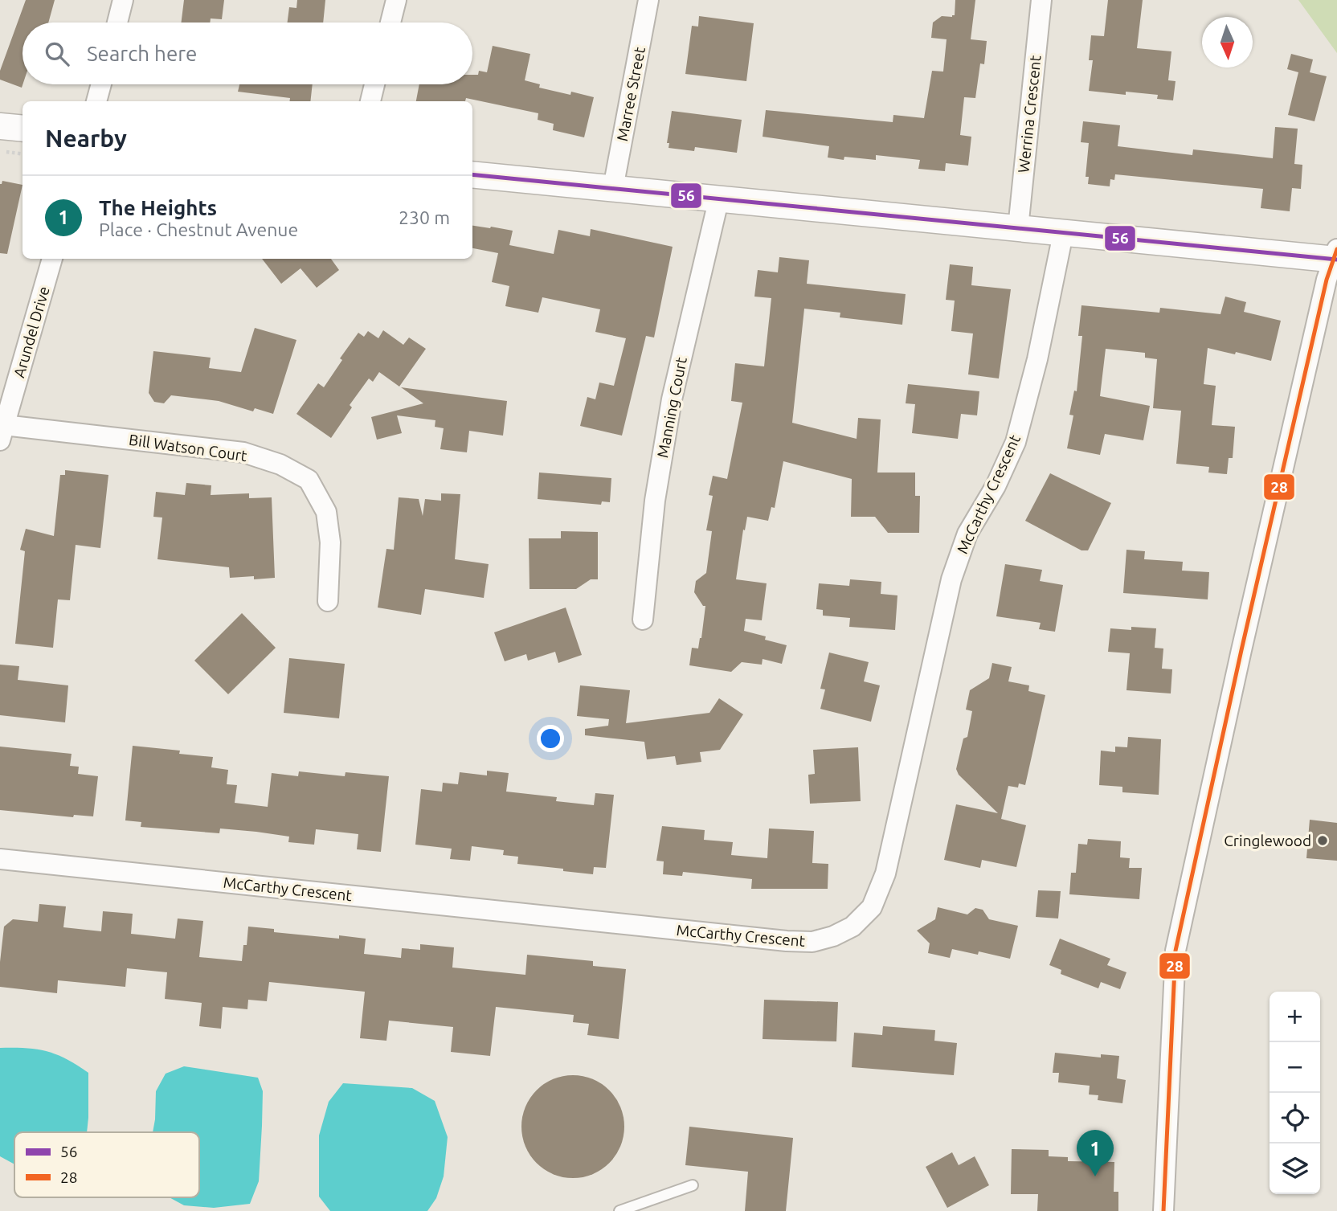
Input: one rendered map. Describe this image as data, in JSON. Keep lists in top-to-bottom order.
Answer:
{
  "streets": {
    "street": [
      "Marree Street",
      "Werrina Crescent",
      "Arundel Drive",
      "Manning Court",
      "Bill Watson Court",
      "McCarthy Crescent"
    ]
  },
  "crossings": [
    ["Arundel Drive", "Bill Watson Court"]
  ],
  "places": ["Cringlewood"],
  "lines": ["transit line 56", "transit line 28"],
  "legend": ["56", "28"],
  "north": "bottom",
  "page": {
    "search": "Search here",
    "heading": "Nearby",
    "list": [
      {
        "mark": "1",
        "name": "The Heights",
        "note": "Place · Chestnut Avenue",
        "value": "230 m"
      }
    ],
    "map_buttons": ["+", "−"],
    "pins": "1"
  }
}
